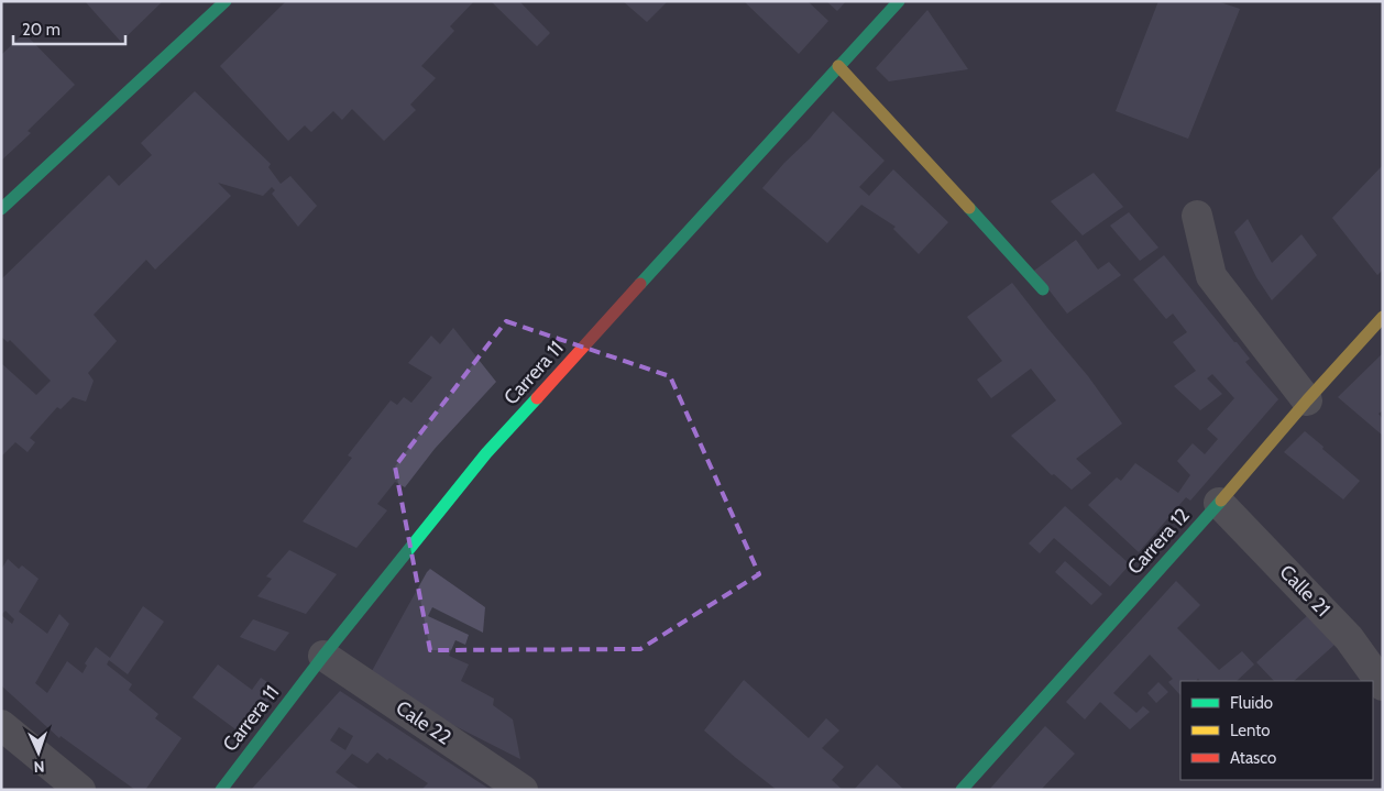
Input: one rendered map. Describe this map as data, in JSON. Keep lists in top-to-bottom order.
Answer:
{
  "streets": {
    "street": [
      "Carrera 11",
      "Carrera 12",
      "Calle 21",
      "Cale 22"
    ]
  },
  "crossings": [
    ["Carrera 11", "Cale 22"],
    ["Carrera 12", "Calle 21"]
  ],
  "legend": ["Fluido", "Lento", "Atasco"],
  "scale_bar": "20 m",
  "north": "bottom"
}
